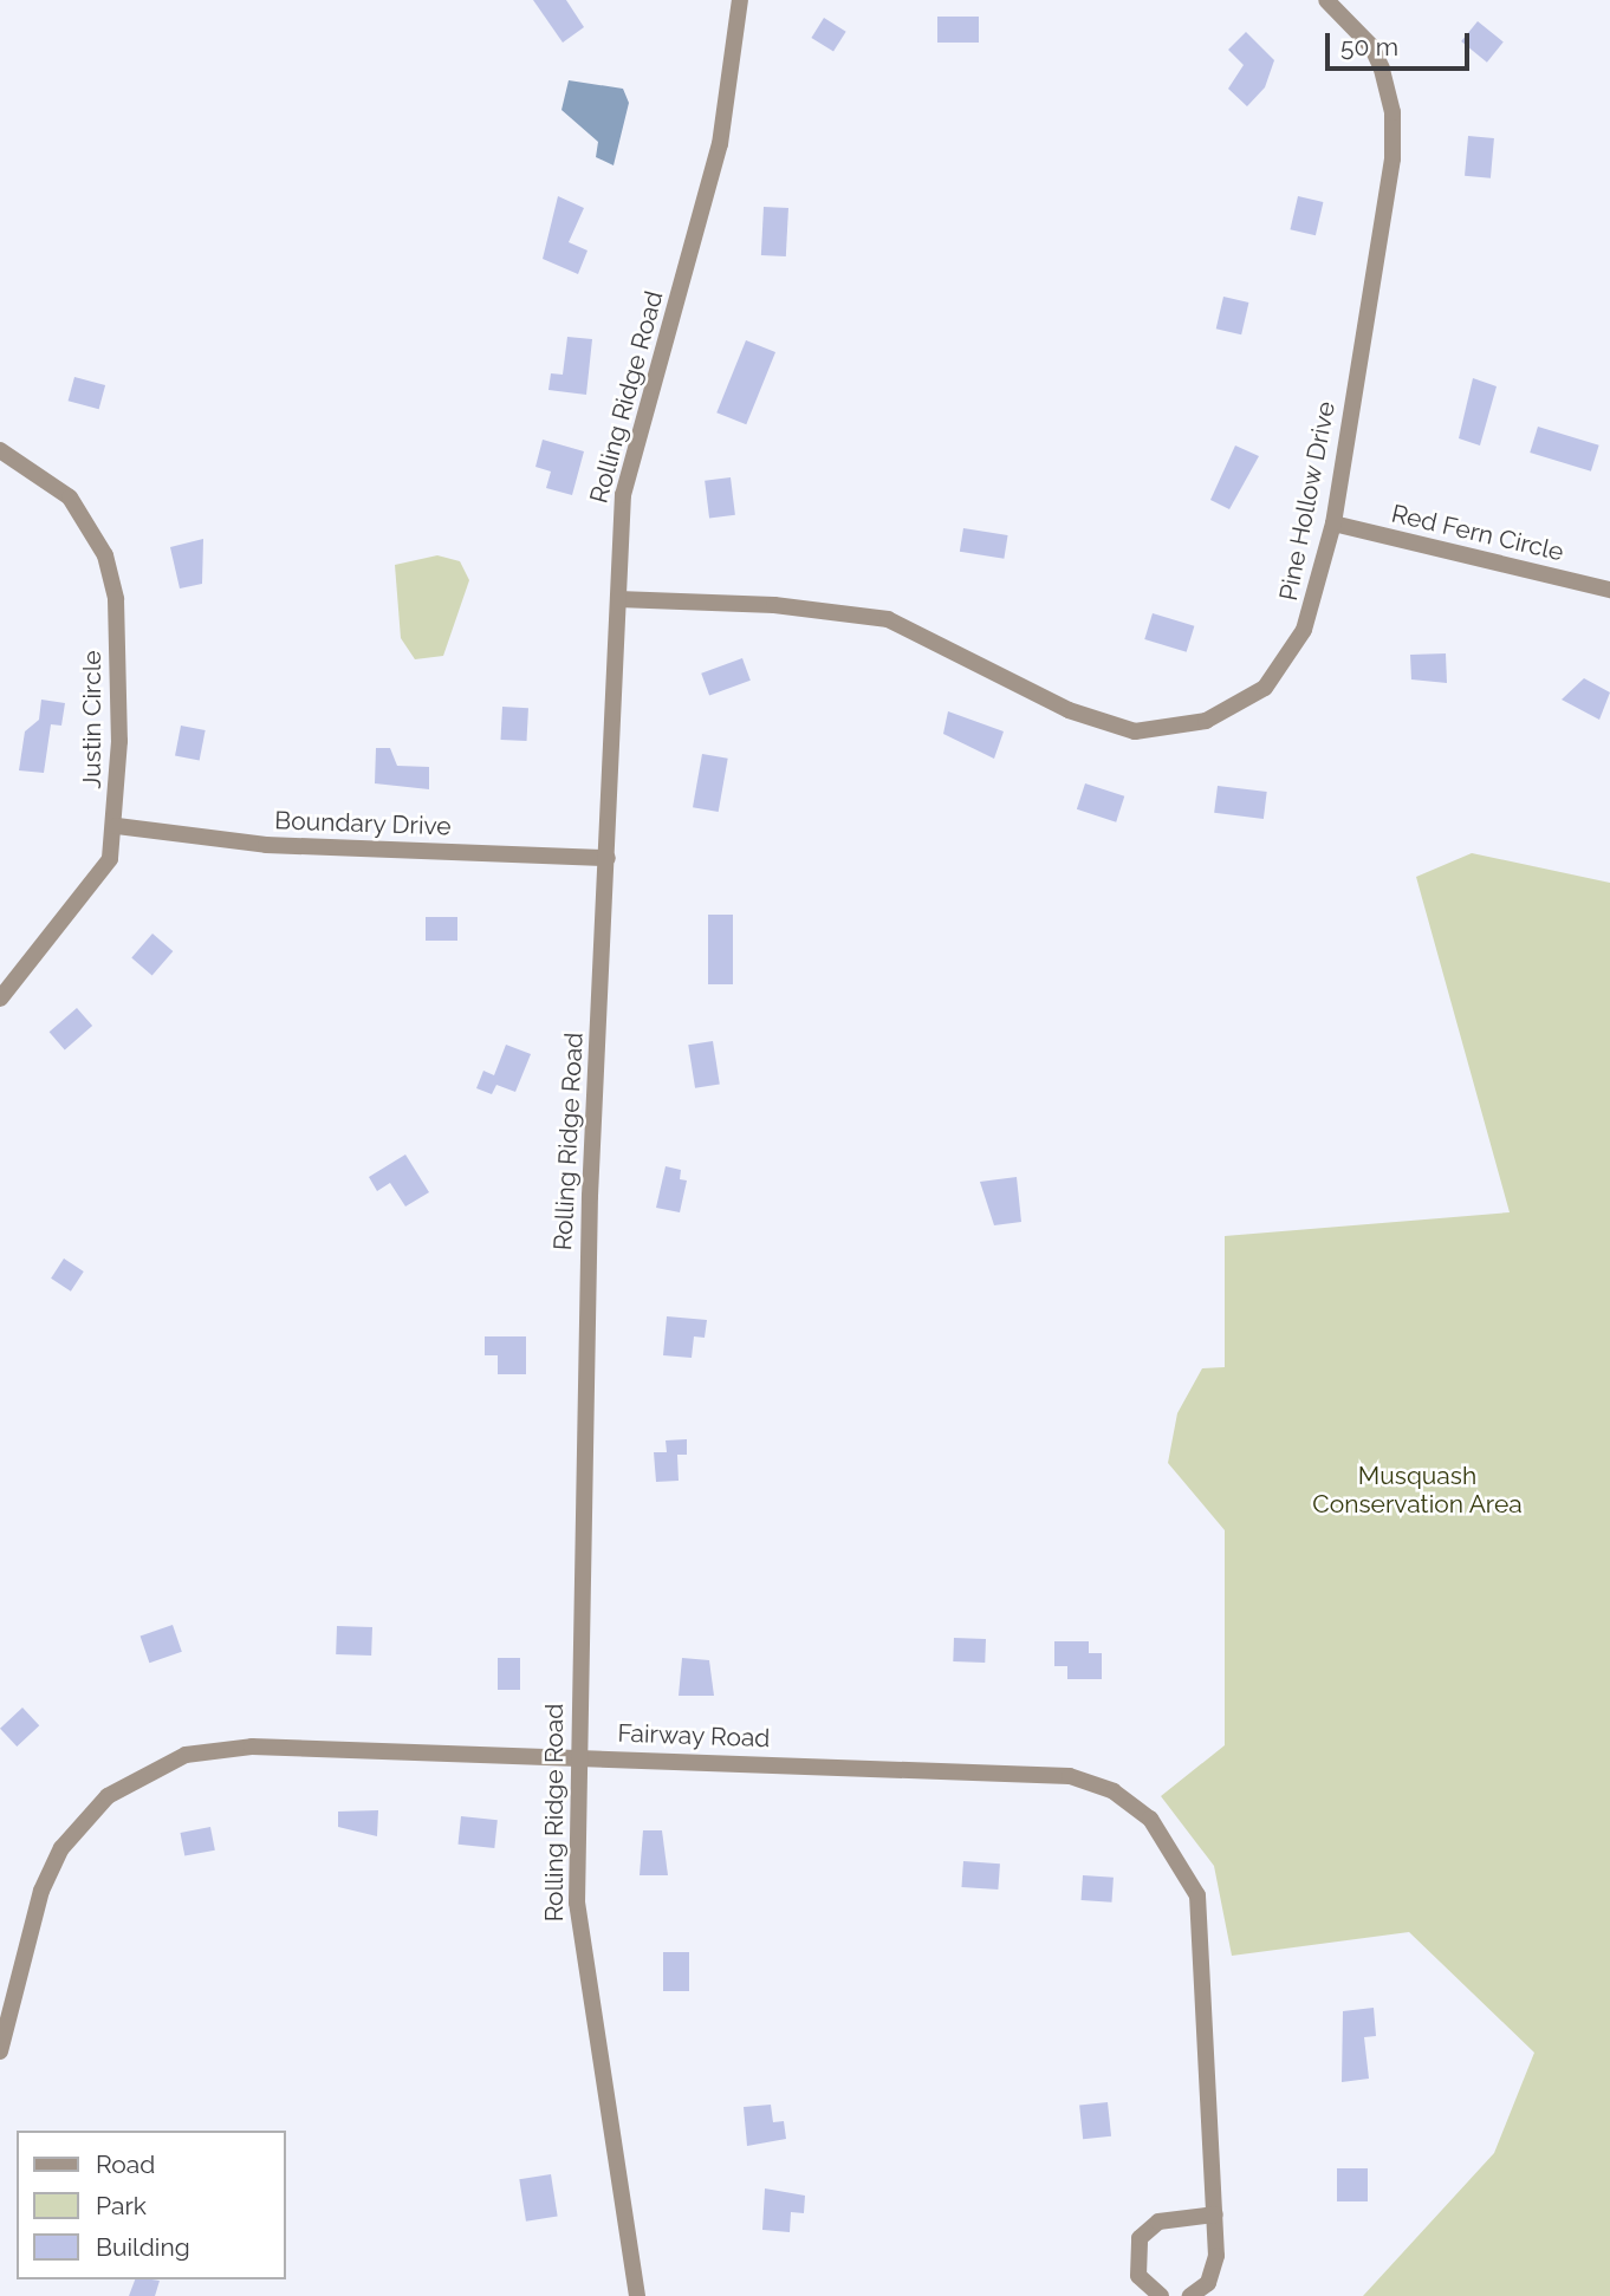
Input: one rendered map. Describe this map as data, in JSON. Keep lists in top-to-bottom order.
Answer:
{
  "streets": {
    "street": [
      "Rolling Ridge Road",
      "Pine Hollow Drive",
      "Red Fern Circle",
      "Justin Circle",
      "Boundary Drive",
      "Fairway Road"
    ]
  },
  "crossings": [
    ["Rolling Ridge Road", "Pine Hollow Drive"],
    ["Rolling Ridge Road", "Boundary Drive"],
    ["Rolling Ridge Road", "Fairway Road"],
    ["Pine Hollow Drive", "Red Fern Circle"],
    ["Justin Circle", "Boundary Drive"]
  ],
  "parks": ["Musquash Conservation Area"],
  "legend": ["Road", "Park", "Building"],
  "scale_bar": "50 m"
}
